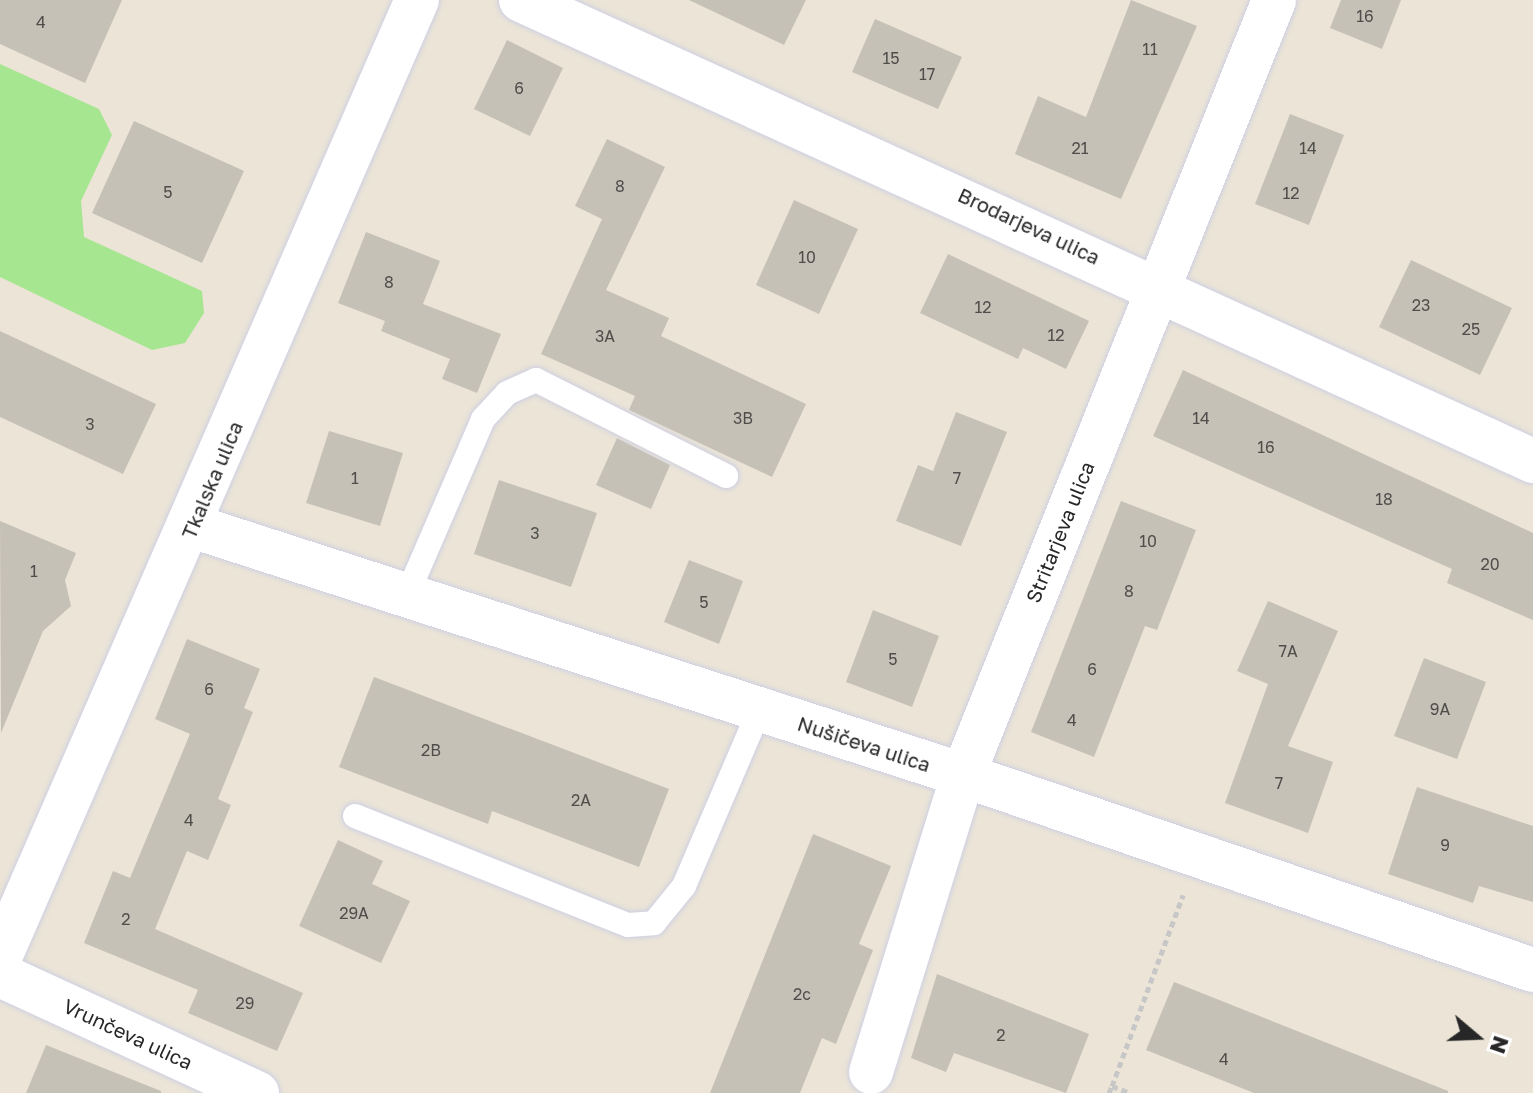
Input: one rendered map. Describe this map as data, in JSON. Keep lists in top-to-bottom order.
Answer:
{
  "streets": {
    "street": [
      "Brodarjeva ulica",
      "Tkalska ulica",
      "Stritarjeva ulica",
      "Nušičeva ulica",
      "Vrunčeva ulica"
    ]
  },
  "crossings": [
    ["Brodarjeva ulica", "Stritarjeva ulica"],
    ["Tkalska ulica", "Nušičeva ulica"],
    ["Stritarjeva ulica", "Nušičeva ulica"]
  ],
  "house_numbers": [
    "16",
    "4",
    "11",
    "15",
    "17",
    "6",
    "21",
    "14",
    "8",
    "5",
    "12",
    "10",
    "8",
    "23",
    "12",
    "25",
    "12",
    "3A",
    "3B",
    "14",
    "3",
    "16",
    "1",
    "7",
    "18",
    "3",
    "10",
    "20",
    "1",
    "8",
    "5",
    "7A",
    "5",
    "6",
    "6",
    "9A",
    "4",
    "2B",
    "7",
    "2A",
    "4",
    "9",
    "29A",
    "2",
    "2c",
    "29",
    "2",
    "4"
  ],
  "north": "right"
}
